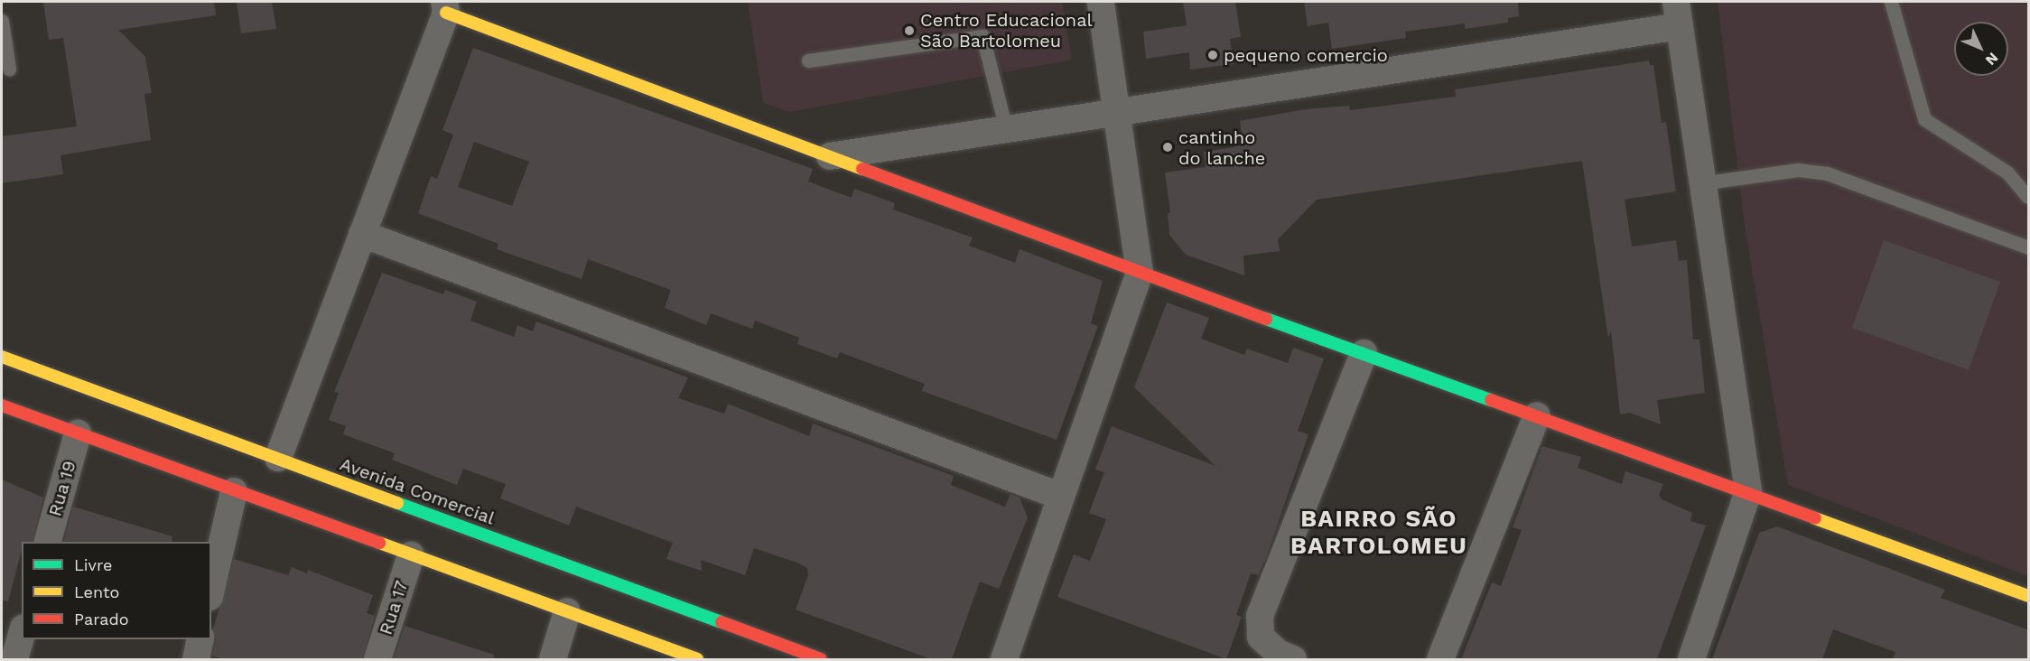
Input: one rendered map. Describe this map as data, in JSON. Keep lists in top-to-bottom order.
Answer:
{
  "streets": {
    "street": ["Rua 19", "Avenida Comercial", "Rua 17"]
  },
  "districts": ["BAIRRO SÃO BARTOLOMEU"],
  "places": ["Centro Educacional São Bartolomeu", "pequeno comercio", "cantinho do lanche"],
  "legend": ["Livre", "Lento", "Parado"],
  "north": "bottom right"
}
